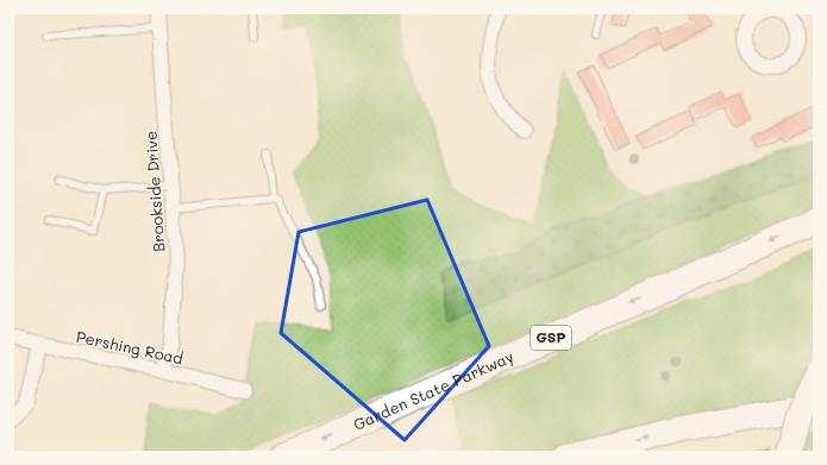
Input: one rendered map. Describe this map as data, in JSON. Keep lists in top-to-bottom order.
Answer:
{
  "streets": {
    "highway": ["GSP", "Garden State Parkway"],
    "street": ["Brookside Drive", "Pershing Road"]
  },
  "crossings": [
    ["Brookside Drive", "Pershing Road"]
  ]
}
